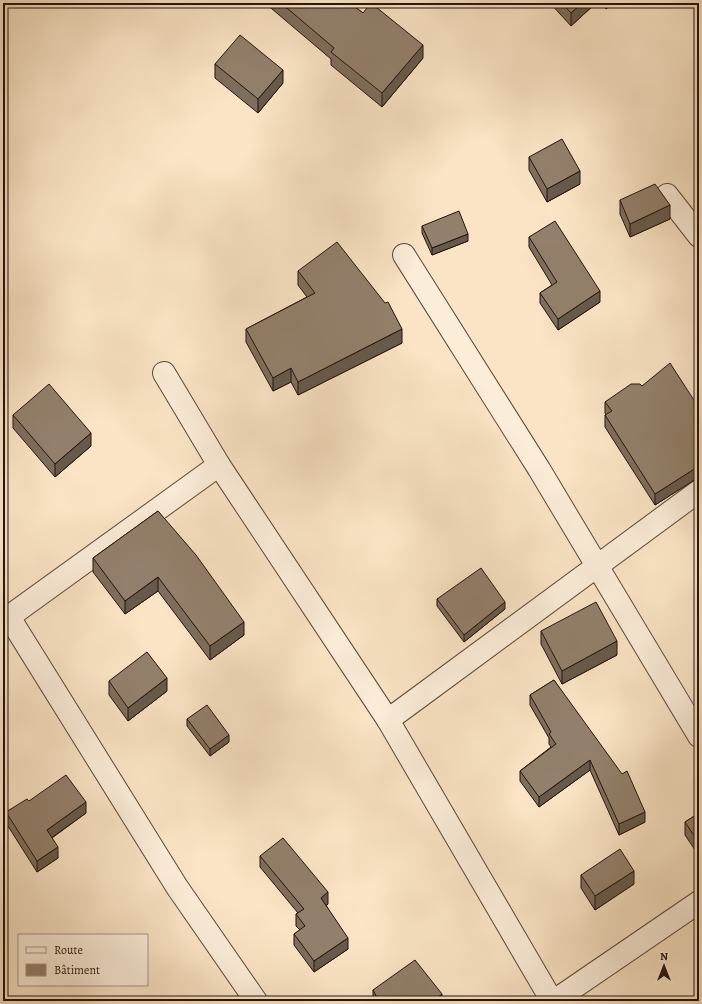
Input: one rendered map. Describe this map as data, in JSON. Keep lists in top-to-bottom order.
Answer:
{
  "legend": ["Route", "Bâtiment"],
  "north": "top"
}
